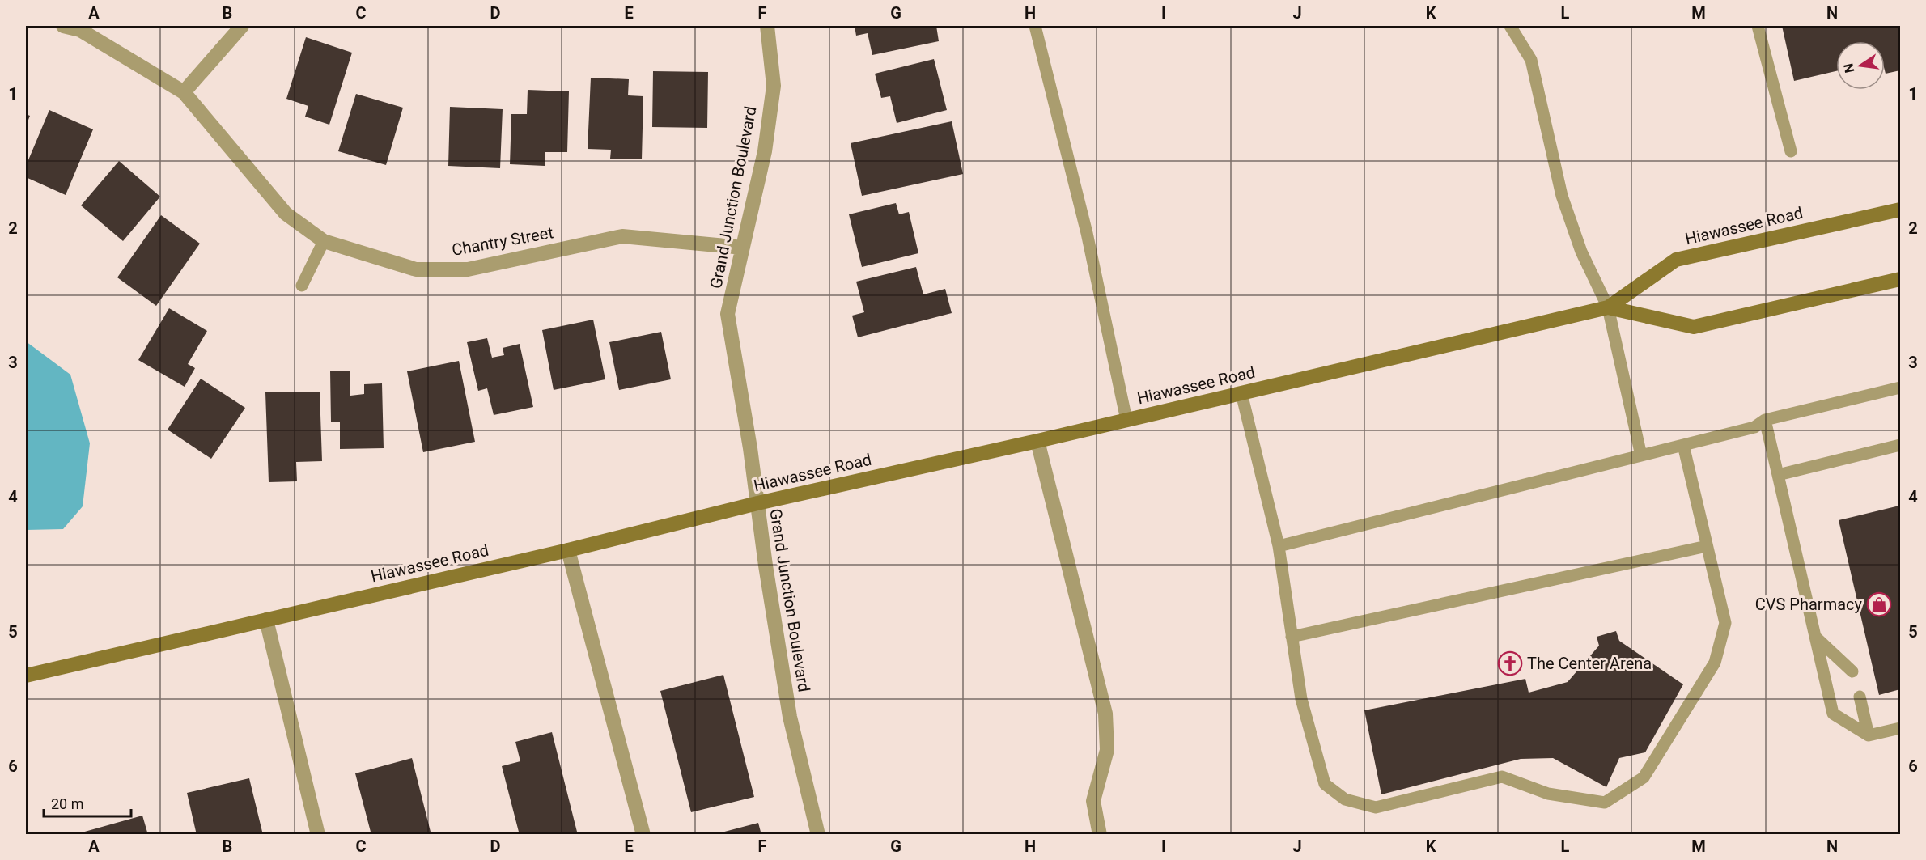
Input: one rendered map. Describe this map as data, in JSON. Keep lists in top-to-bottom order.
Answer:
{
  "streets": {
    "main road": ["Hiawassee Road"],
    "street": ["Grand Junction Boulevard", "Chantry Street"]
  },
  "crossings": [
    ["Grand Junction Boulevard", "Hiawassee Road"],
    ["Grand Junction Boulevard", "Chantry Street"]
  ],
  "places": {
    "shop": ["CVS Pharmacy"],
    "church": ["The Center Arena"]
  },
  "scale_bar": "20 m",
  "north": "left",
  "grid": {
    "columns": [
      "A",
      "B",
      "C",
      "D",
      "E",
      "F",
      "G",
      "H",
      "I",
      "J",
      "K",
      "L",
      "M",
      "N"
    ],
    "rows": [
      "1",
      "2",
      "3",
      "4",
      "5",
      "6"
    ]
  }
}
